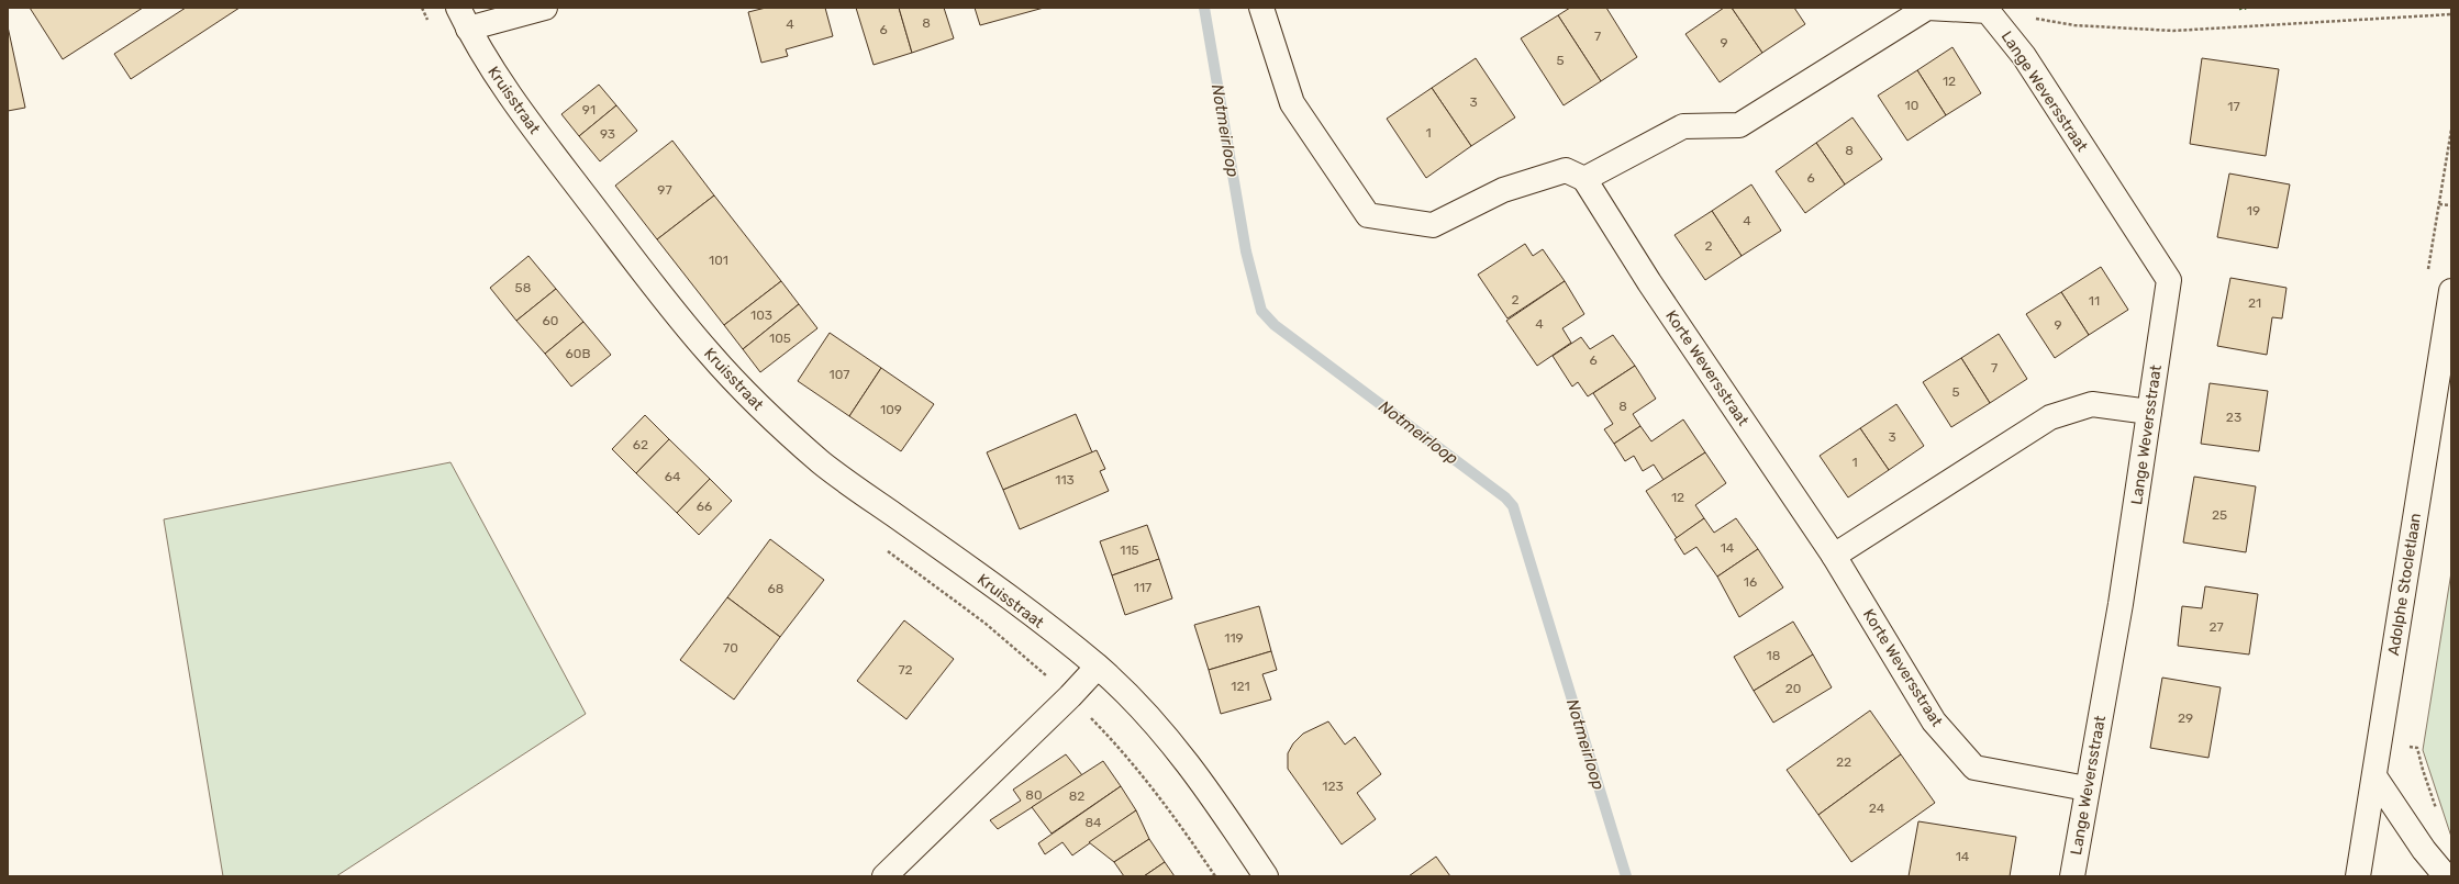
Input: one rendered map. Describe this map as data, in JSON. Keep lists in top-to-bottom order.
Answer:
{
  "streets": {
    "street": [
      "Lange Weversstraat",
      "Kruisstraat",
      "Korte Weversstraat",
      "Adolphe Stocletlaan"
    ]
  },
  "crossings": [
    ["Lange Weversstraat", "Korte Weversstraat"]
  ],
  "water": ["Notmeirloop"],
  "house_numbers": [
    "8",
    "4",
    "6",
    "7",
    "9",
    "5",
    "12",
    "3",
    "10",
    "17",
    "91",
    "1",
    "93",
    "8",
    "6",
    "97",
    "19",
    "4",
    "2",
    "101",
    "58",
    "2",
    "11",
    "21",
    "103",
    "60",
    "4",
    "9",
    "105",
    "60B",
    "6",
    "7",
    "107",
    "5",
    "8",
    "109",
    "23",
    "3",
    "62",
    "1",
    "64",
    "113",
    "12",
    "66",
    "25",
    "14",
    "115",
    "16",
    "117",
    "68",
    "27",
    "119",
    "70",
    "18",
    "72",
    "121",
    "20",
    "29",
    "22",
    "123",
    "80",
    "82",
    "24",
    "84",
    "14"
  ]
}
